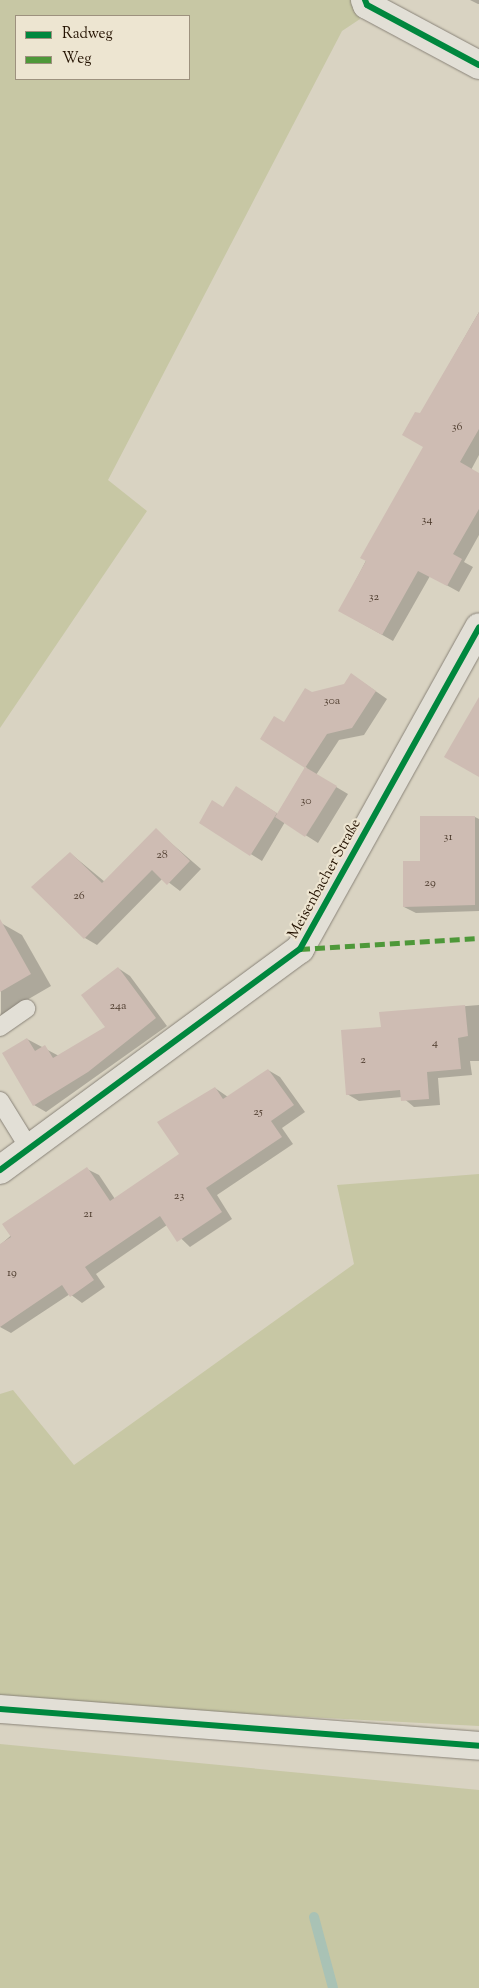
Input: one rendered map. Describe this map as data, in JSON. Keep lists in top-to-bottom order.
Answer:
{
  "streets": {
    "street": ["Meisenbacher Straße"]
  },
  "house_numbers": [
    "36",
    "34",
    "32",
    "30a",
    "30",
    "31",
    "28",
    "29",
    "26",
    "24a",
    "4",
    "2",
    "25",
    "23",
    "21",
    "19"
  ],
  "legend": ["Radweg", "Weg"]
}
